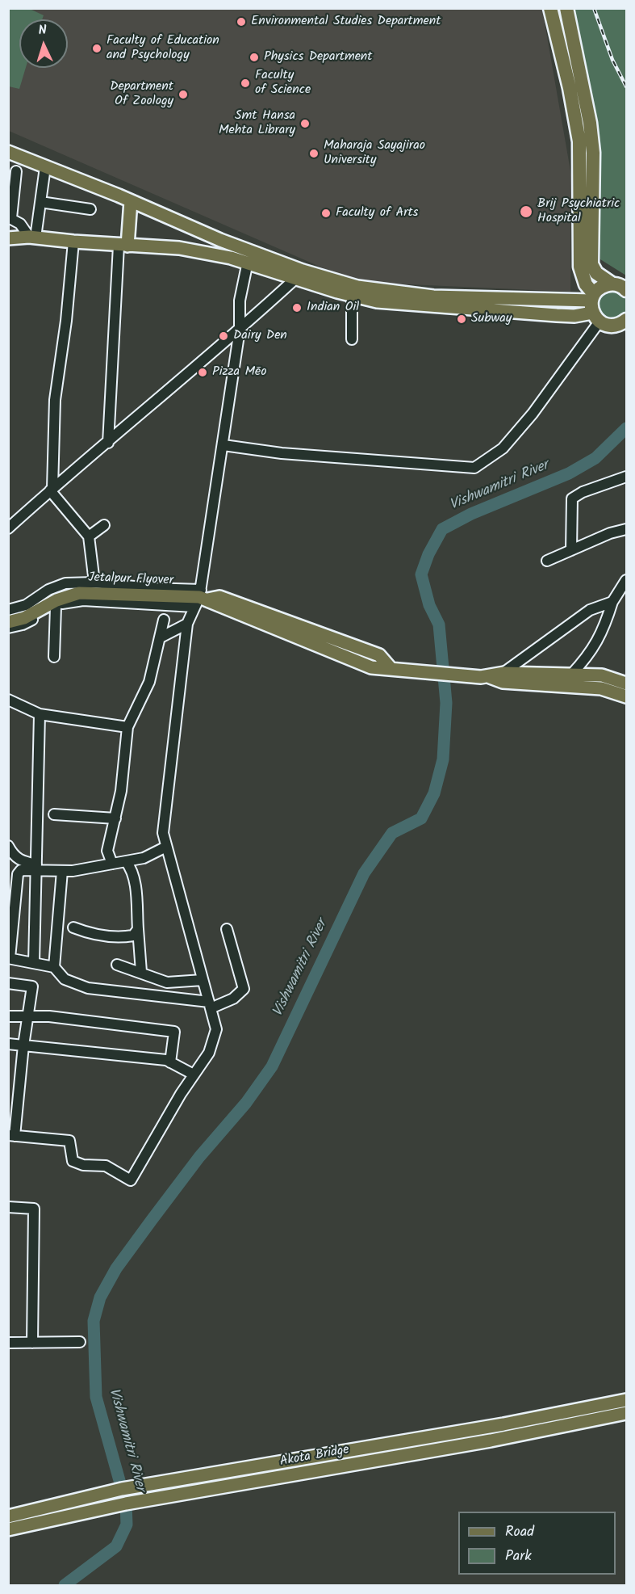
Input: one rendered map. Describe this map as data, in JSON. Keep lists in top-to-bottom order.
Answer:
{
  "streets": {
    "main road": ["Jetalpur Flyover", "Akota Bridge"]
  },
  "water": ["Vishwamitri River"],
  "places": [
    "Environmental Studies Department",
    "Faculty of Education and Psychology",
    "Physics Department",
    "Faculty of Science",
    "Department Of Zoology",
    "Smt Hansa Mehta Library",
    "Maharaja Sayajirao University",
    "Brij Psychiatric Hospital",
    "Faculty of Arts",
    "Indian Oil",
    "Subway",
    "Dairy Den",
    "Pizza Mēo"
  ],
  "legend": ["Road", "Park"],
  "north": "top"
}
